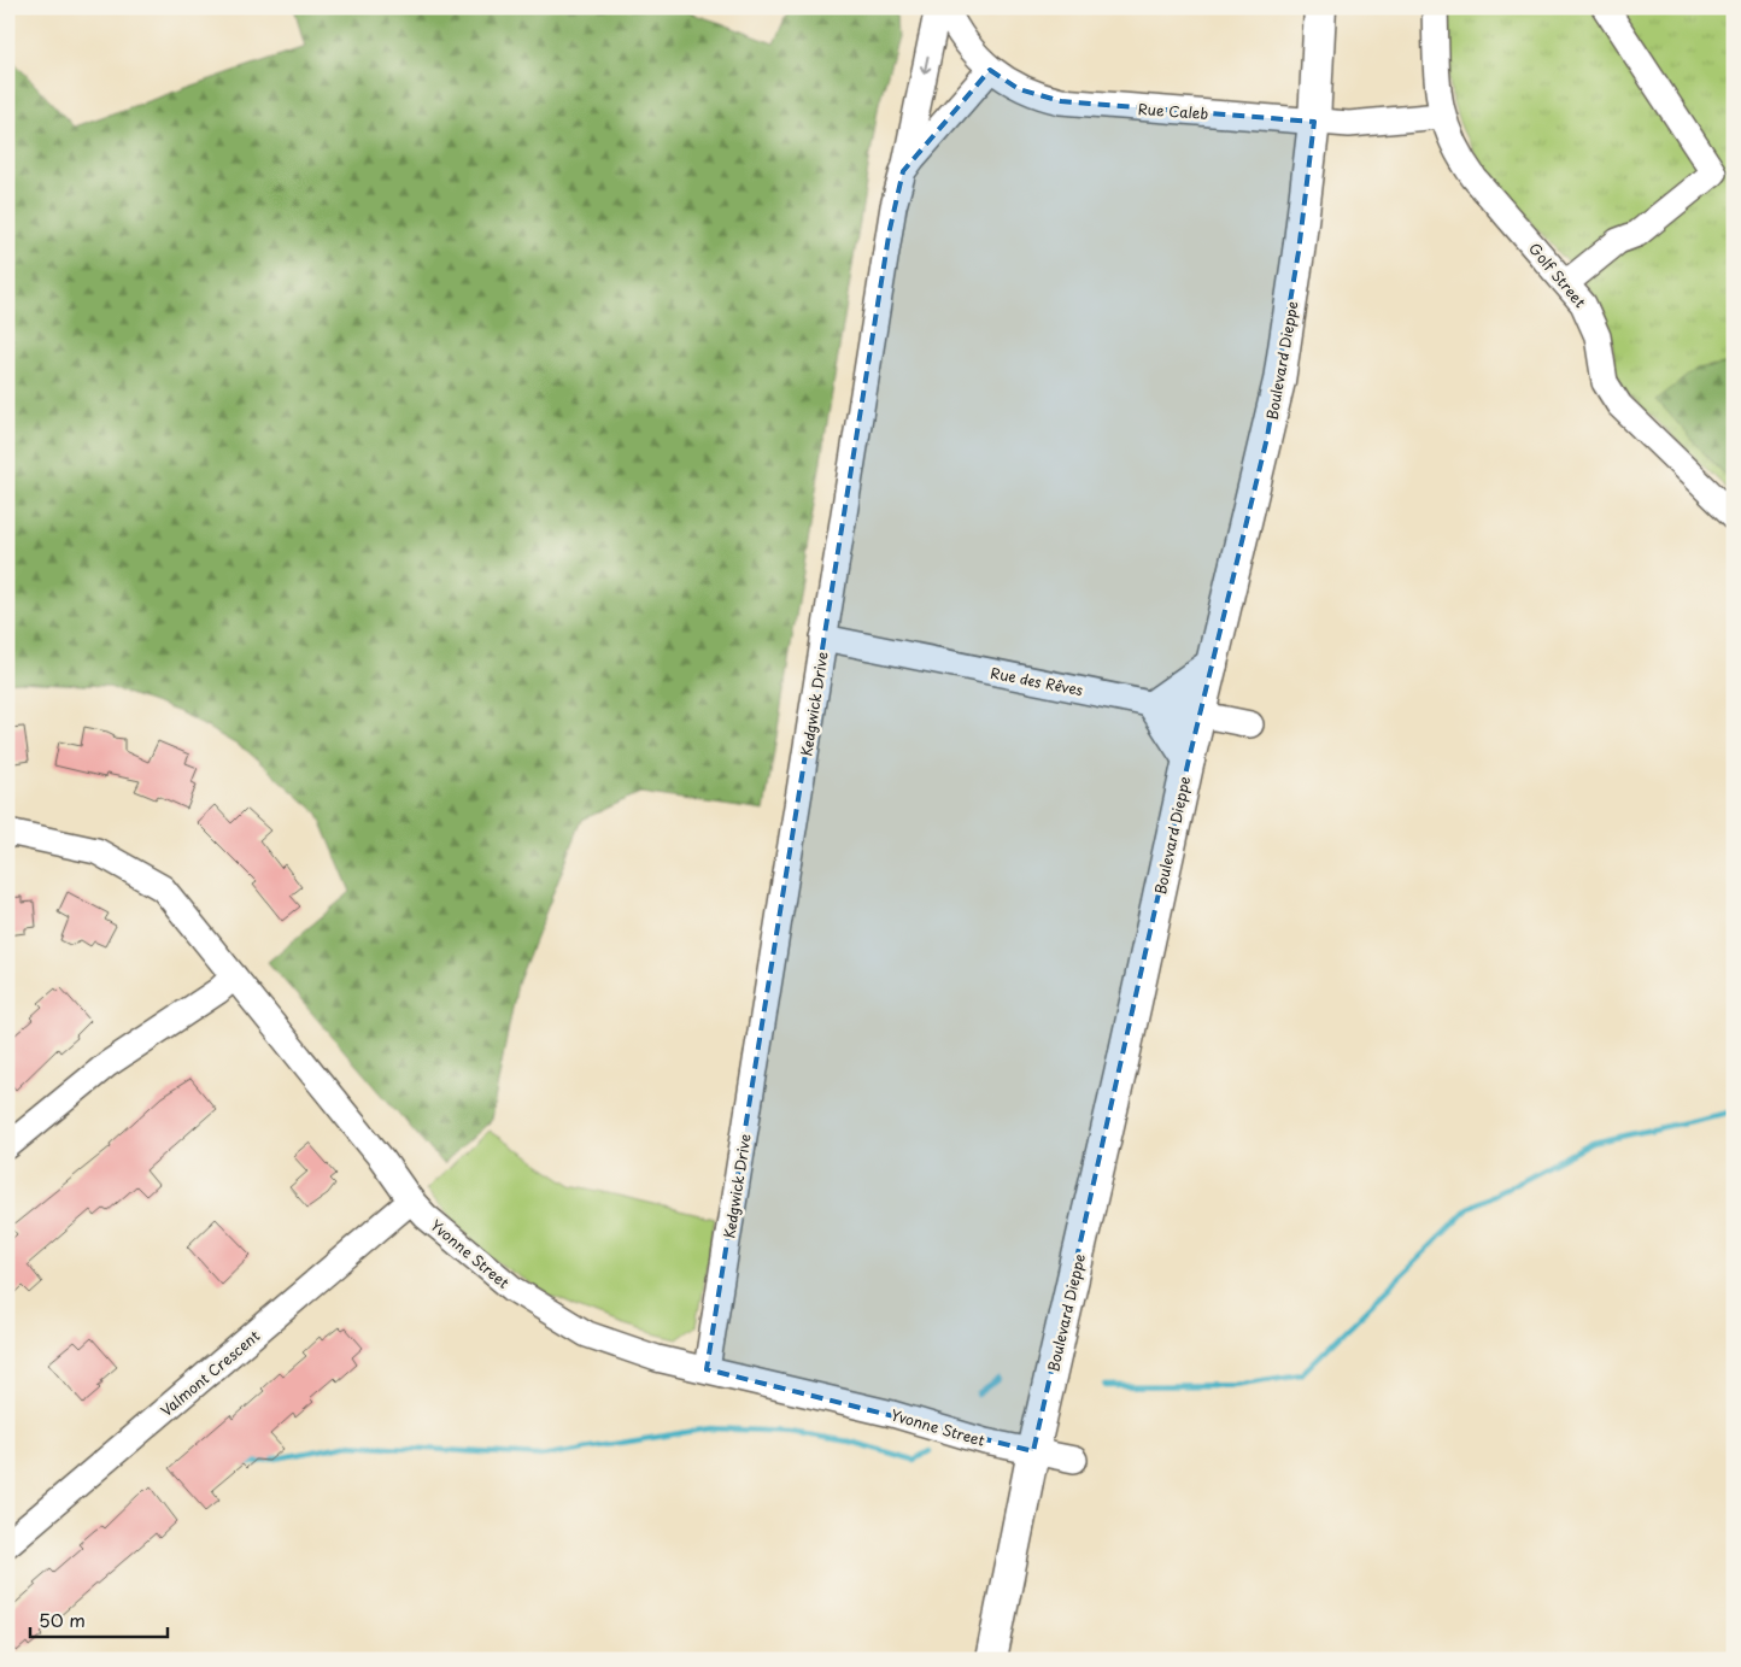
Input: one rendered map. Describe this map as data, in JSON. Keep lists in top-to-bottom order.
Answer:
{
  "streets": {
    "main road": ["Boulevard Dieppe"],
    "street": [
      "Rue Caleb",
      "Golf Street",
      "Rue des Rêves",
      "Kedgwick Drive",
      "Yvonne Street",
      "Valmont Crescent"
    ]
  },
  "crossings": [
    ["Rue Caleb", "Golf Street"],
    ["Rue Caleb", "Boulevard Dieppe"],
    ["Rue Caleb", "Kedgwick Drive"],
    ["Boulevard Dieppe", "Rue des Rêves"],
    ["Boulevard Dieppe", "Yvonne Street"],
    ["Rue des Rêves", "Kedgwick Drive"],
    ["Kedgwick Drive", "Yvonne Street"],
    ["Yvonne Street", "Valmont Crescent"]
  ],
  "scale_bar": "50 m"
}
